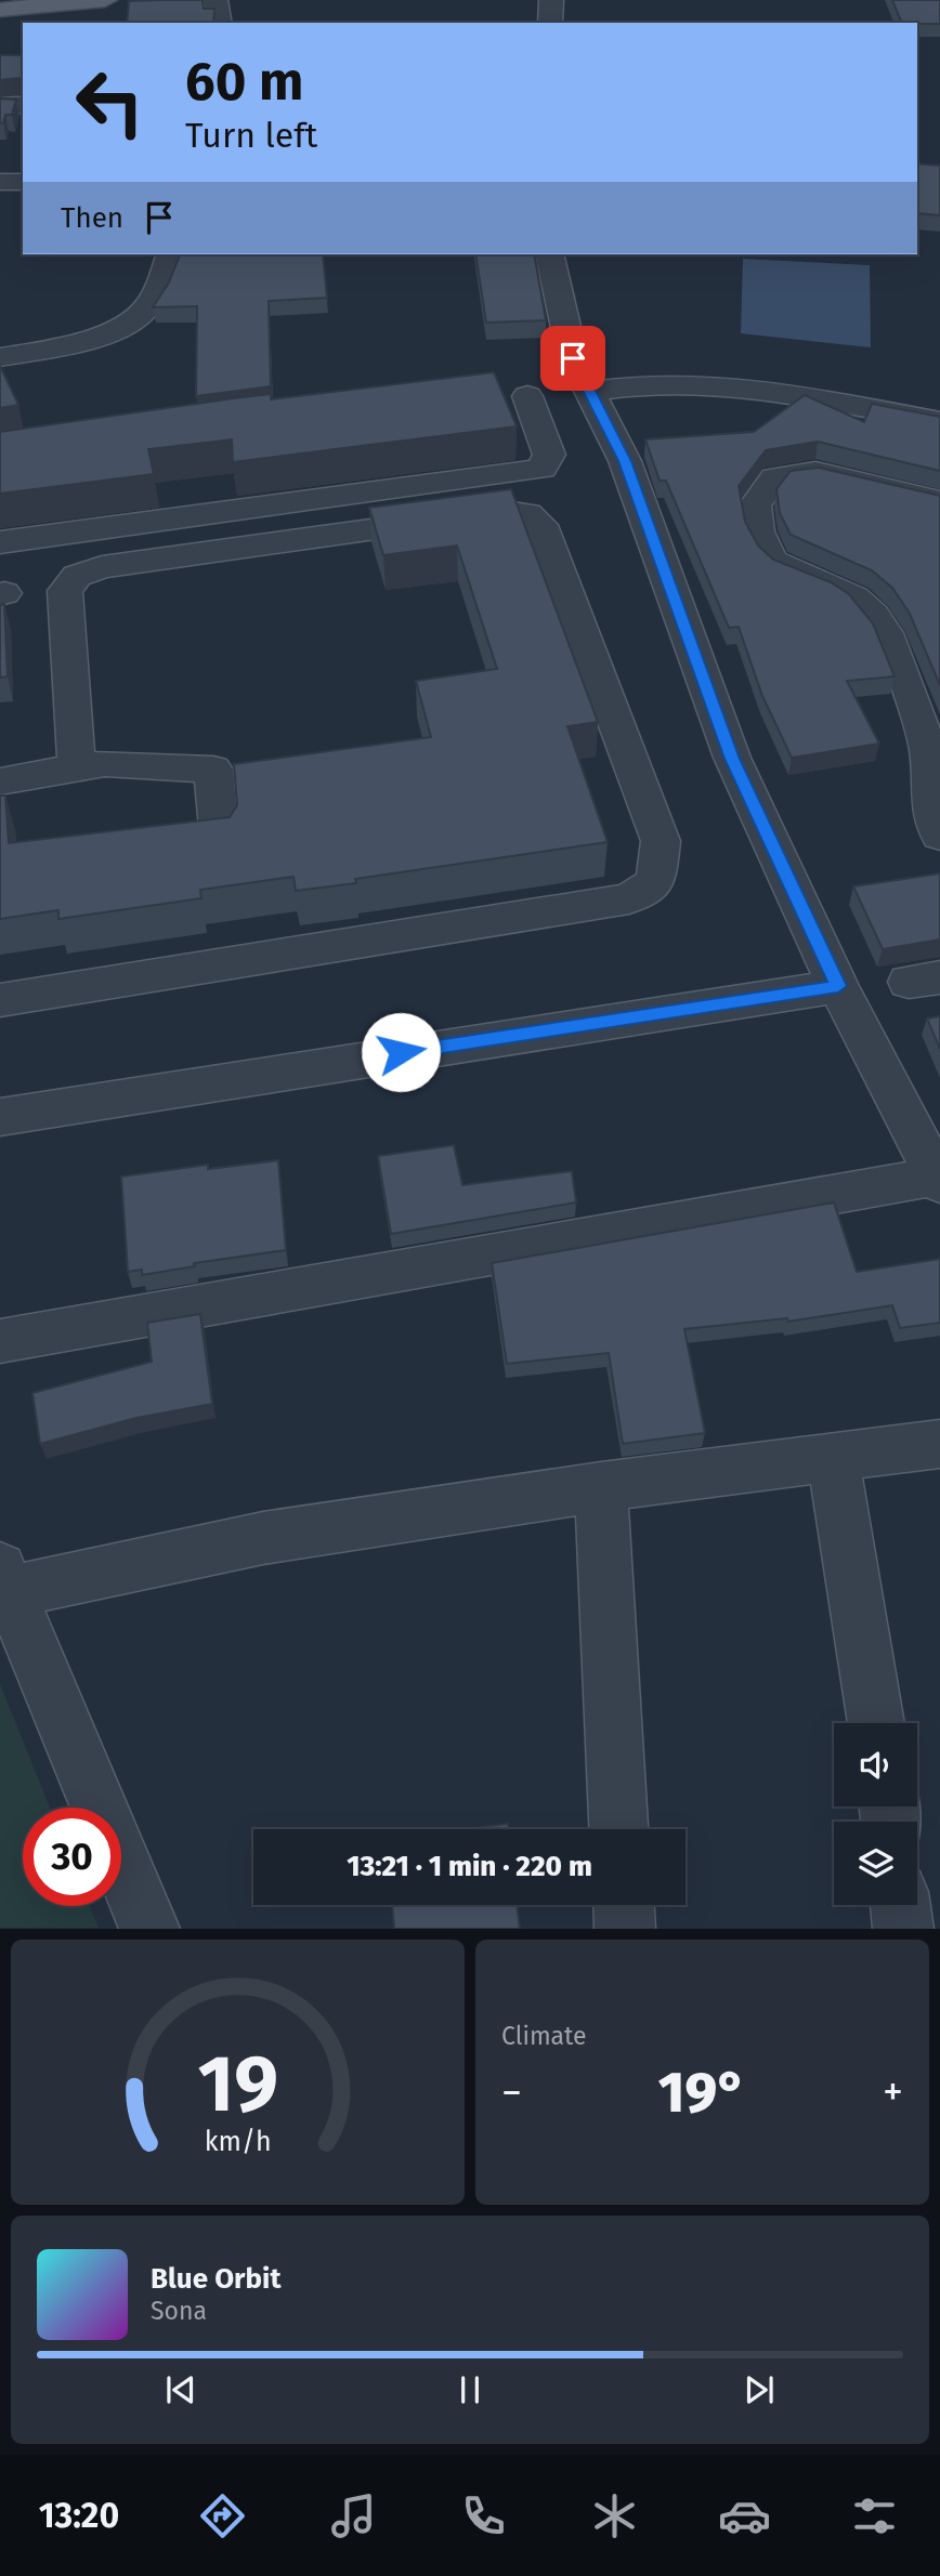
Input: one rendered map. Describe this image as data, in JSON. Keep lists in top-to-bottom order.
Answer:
{
  "page": {
    "turn": ["60 m", "Turn left"],
    "then": "Then",
    "limit": "30",
    "trip": "13:21 · 1 min · 220 m",
    "tile": "Climate",
    "heat": ["−", "19°", "+"],
    "song": ["Blue Orbit", "Sona"],
    "tabs": "13:20",
    "gauge": ["19", "km/h"]
  }
}
